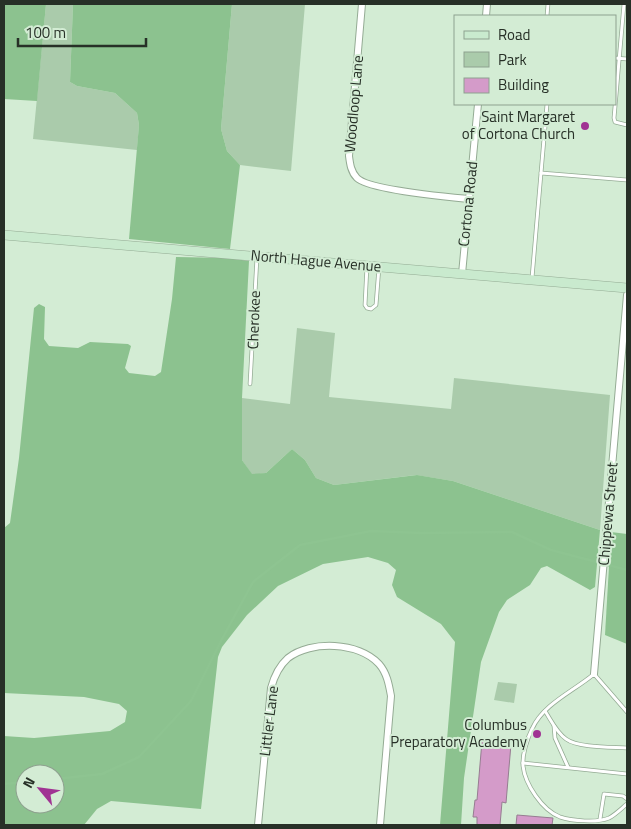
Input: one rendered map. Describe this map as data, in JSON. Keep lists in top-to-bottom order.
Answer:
{
  "streets": {
    "main road": ["North Hague Avenue"],
    "street": [
      "Woodloop Lane",
      "Cortona Road",
      "Chippewa Street",
      "Littler Lane"
    ],
    "lane": ["Cherokee"]
  },
  "crossings": [
    ["Woodloop Lane", "Cortona Road"],
    ["Cortona Road", "North Hague Avenue"],
    ["North Hague Avenue", "Cherokee"]
  ],
  "places": ["Saint Margaret of Cortona Church", "Columbus Preparatory Academy"],
  "legend": ["Road", "Park", "Building"],
  "scale_bar": "100 m",
  "north": "top left"
}
